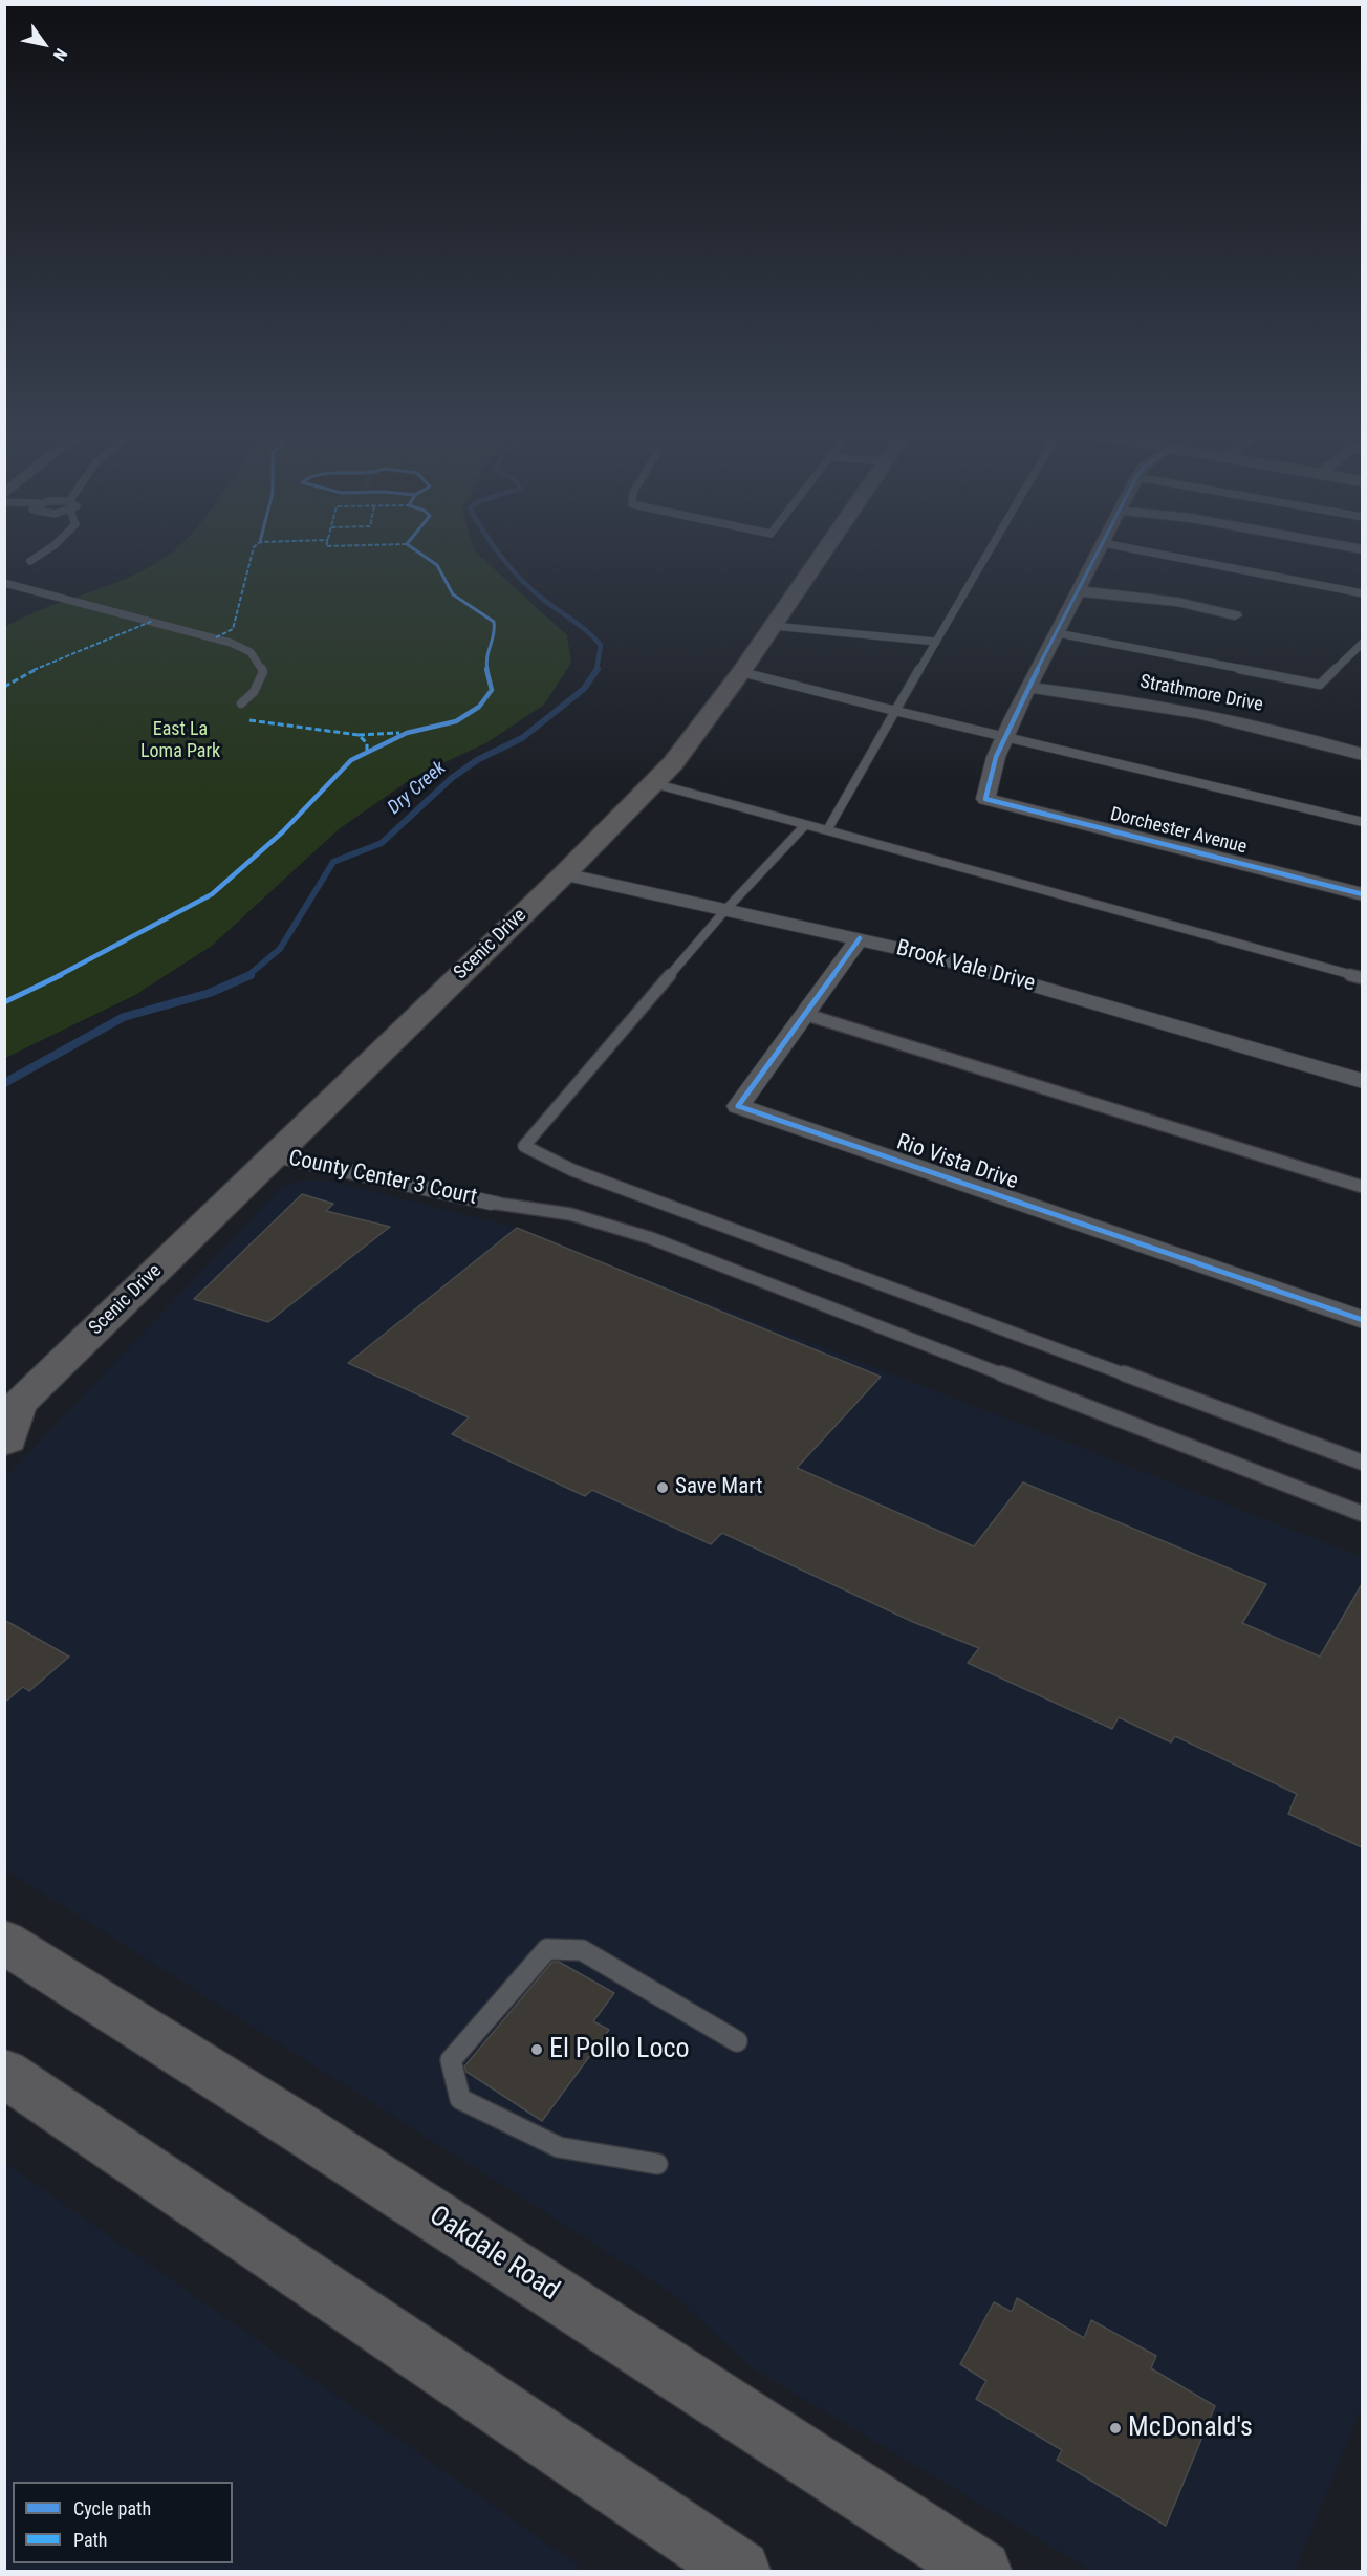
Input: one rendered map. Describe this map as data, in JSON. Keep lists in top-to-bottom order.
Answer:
{
  "streets": {
    "main road": ["Scenic Drive", "Oakdale Road"],
    "street": [
      "Strathmore Drive",
      "Dorchester Avenue",
      "Brook Vale Drive",
      "Rio Vista Drive",
      "County Center 3 Court"
    ]
  },
  "crossings": [
    ["Scenic Drive", "Brook Vale Drive"],
    ["Scenic Drive", "County Center 3 Court"],
    ["Brook Vale Drive", "Rio Vista Drive"]
  ],
  "water": ["Dry Creek"],
  "parks": ["East La Loma Park"],
  "places": ["Save Mart", "El Pollo Loco", "McDonald's"],
  "legend": ["Cycle path", "Path"],
  "north": "bottom right"
}
